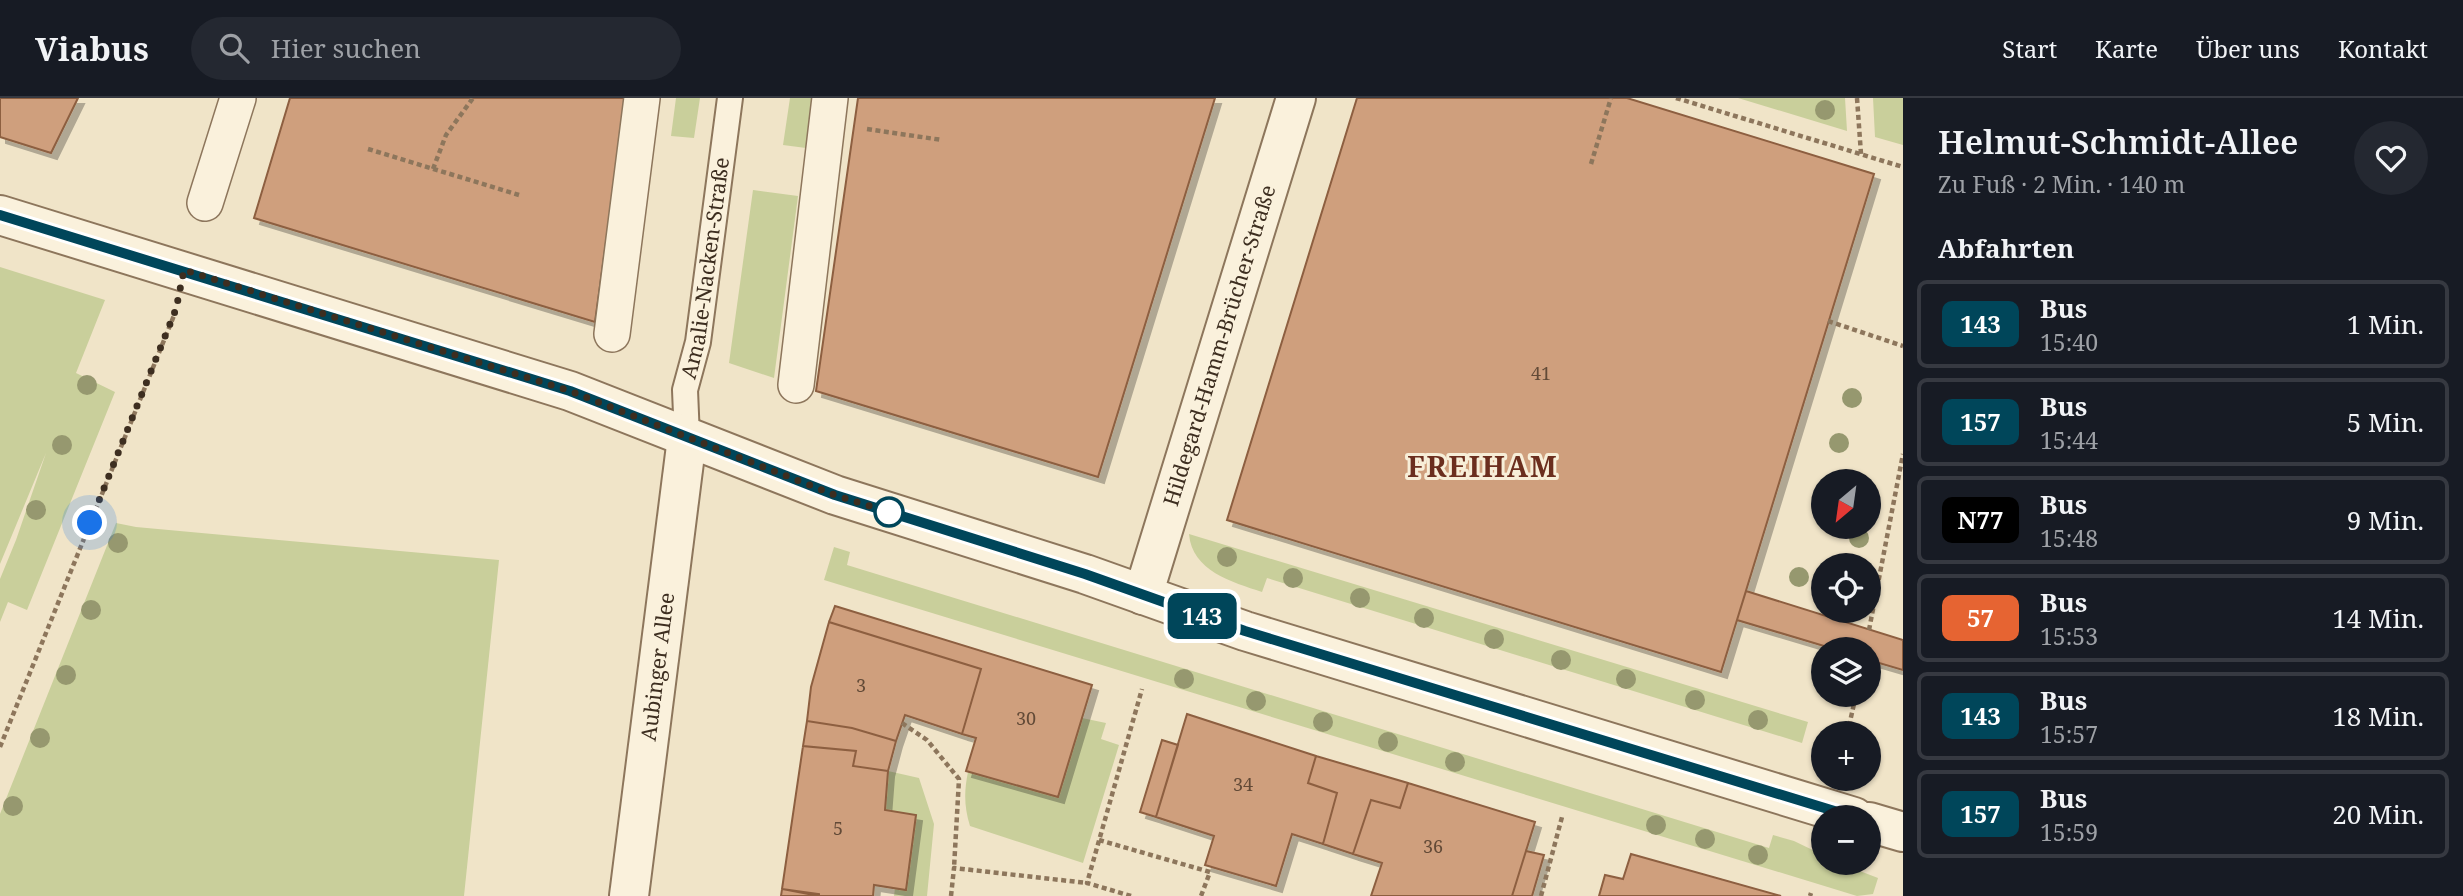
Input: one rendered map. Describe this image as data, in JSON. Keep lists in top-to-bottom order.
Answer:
{
  "streets": {
    "street": ["Hildegard-Hamm-Brücher-Straße", "Aubinger Allee"],
    "lane": ["Amalie-Nacken-Straße"]
  },
  "crossings": [
    ["Amalie-Nacken-Straße", "Aubinger Allee"]
  ],
  "districts": ["FREIHAM"],
  "lines": ["bus line 143"],
  "house_numbers": [
    "41",
    "3",
    "30",
    "34",
    "5",
    "36"
  ],
  "north": "bottom left",
  "page": {
    "header": "Viabus",
    "search": "Hier suchen",
    "nav": [
      "Start",
      "Karte",
      "Über uns",
      "Kontakt"
    ],
    "on_map": "143",
    "heading": [
      ["Helmut-Schmidt-Allee", "Zu Fuß · 2 Min. · 140 m"],
      "Abfahrten"
    ],
    "list": [
      {
        "mark": "143",
        "name": "Bus",
        "note": "15:40",
        "value": "1 Min."
      },
      {
        "mark": "157",
        "name": "Bus",
        "note": "15:44",
        "value": "5 Min."
      },
      {
        "mark": "N77",
        "name": "Bus",
        "note": "15:48",
        "value": "9 Min."
      },
      {
        "mark": "57",
        "name": "Bus",
        "note": "15:53",
        "value": "14 Min."
      },
      {
        "mark": "143",
        "name": "Bus",
        "note": "15:57",
        "value": "18 Min."
      },
      {
        "mark": "157",
        "name": "Bus",
        "note": "15:59",
        "value": "20 Min."
      }
    ],
    "map_buttons": ["+", "−"]
  }
}
